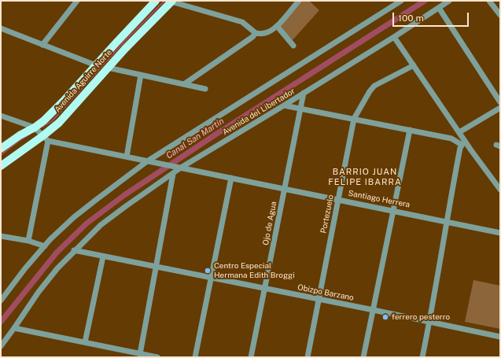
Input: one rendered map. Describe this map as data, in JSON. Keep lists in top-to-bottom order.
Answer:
{
  "streets": {
    "main road": ["Avenida Aguirre Norte"],
    "street": [
      "Avenida del Libertador",
      "Santiago Herrera",
      "Portezuelo",
      "Ojo de Agua",
      "Obizpo Barzano"
    ]
  },
  "crossings": [
    ["Avenida Aguirre Norte", "Santiago Herrera"],
    ["Avenida del Libertador", "Santiago Herrera"],
    ["Avenida del Libertador", "Ojo de Agua"],
    ["Avenida del Libertador", "Obizpo Barzano"],
    ["Santiago Herrera", "Portezuelo"],
    ["Santiago Herrera", "Ojo de Agua"],
    ["Portezuelo", "Obizpo Barzano"],
    ["Ojo de Agua", "Obizpo Barzano"]
  ],
  "districts": ["BARRIO JUAN FELIPE IBARRA"],
  "water": ["Canal San Martín"],
  "places": ["Centro Especial Hermana Edith Broggi", "ferrero pesterro"],
  "scale_bar": "100 m"
}
